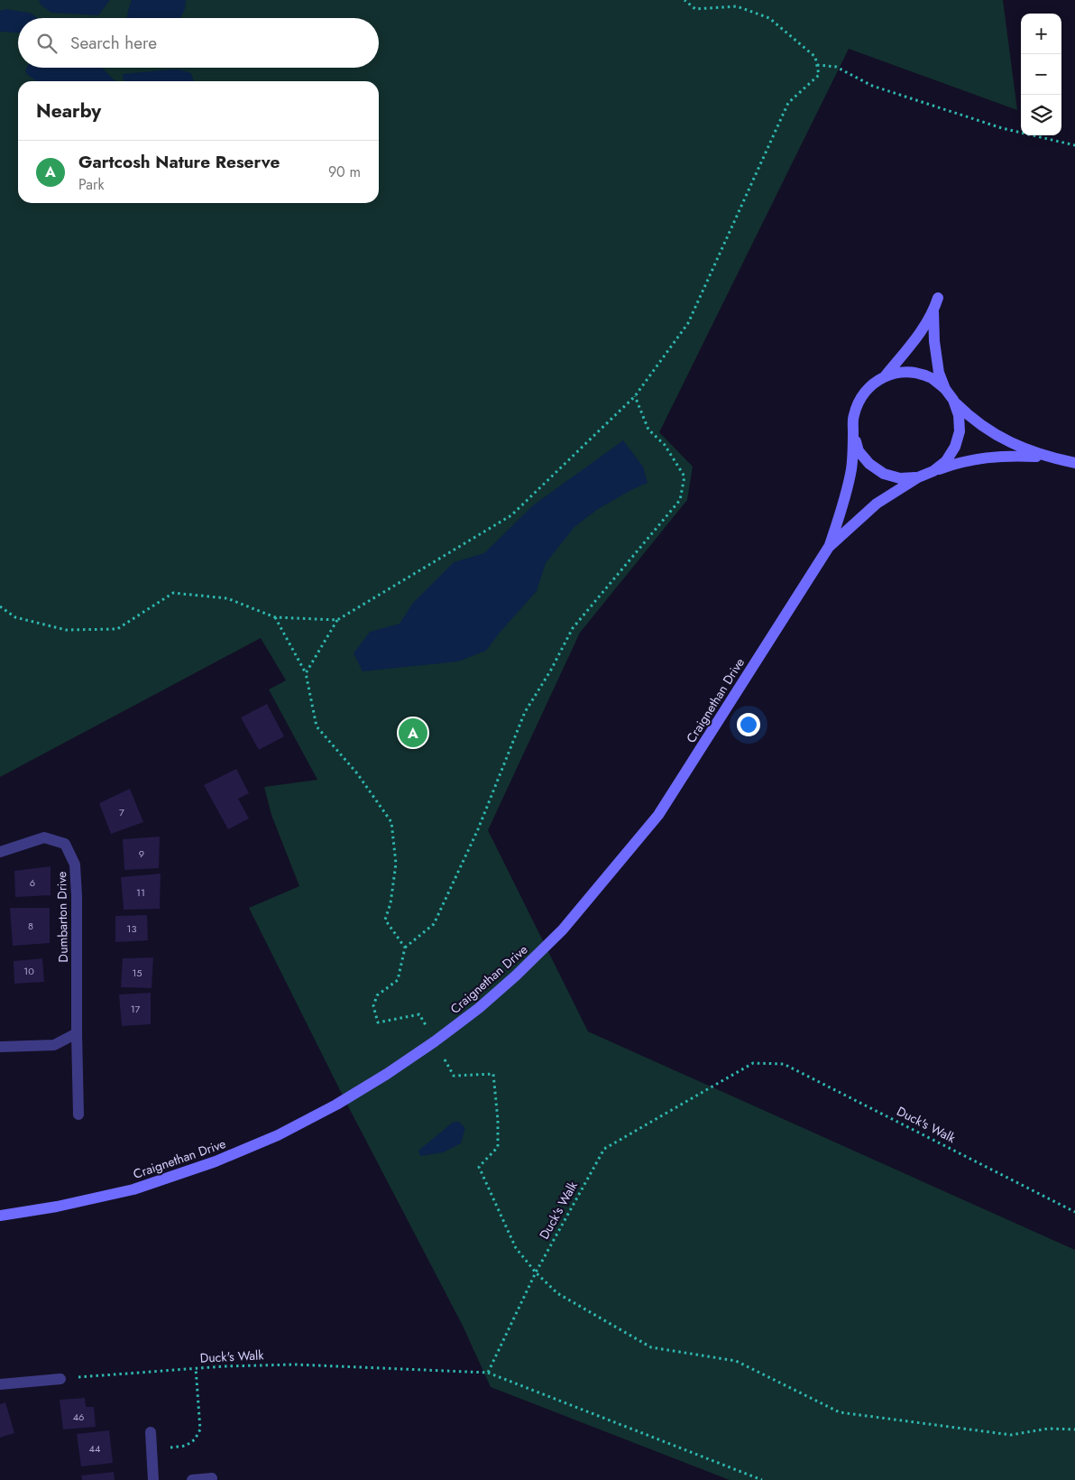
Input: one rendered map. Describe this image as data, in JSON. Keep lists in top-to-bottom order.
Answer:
{
  "streets": {
    "street": ["Craignethan Drive", "Dumbarton Drive"],
    "path": ["Duck's Walk"]
  },
  "house_numbers": [
    "7",
    "9",
    "6",
    "11",
    "8",
    "13",
    "10",
    "15",
    "17",
    "46",
    "44"
  ],
  "page": {
    "map_buttons": ["+", "−"],
    "search": "Search here",
    "heading": "Nearby",
    "list": [
      {
        "mark": "A",
        "name": "Gartcosh Nature Reserve",
        "note": "Park",
        "value": "90 m"
      }
    ],
    "pins": "A"
  }
}
